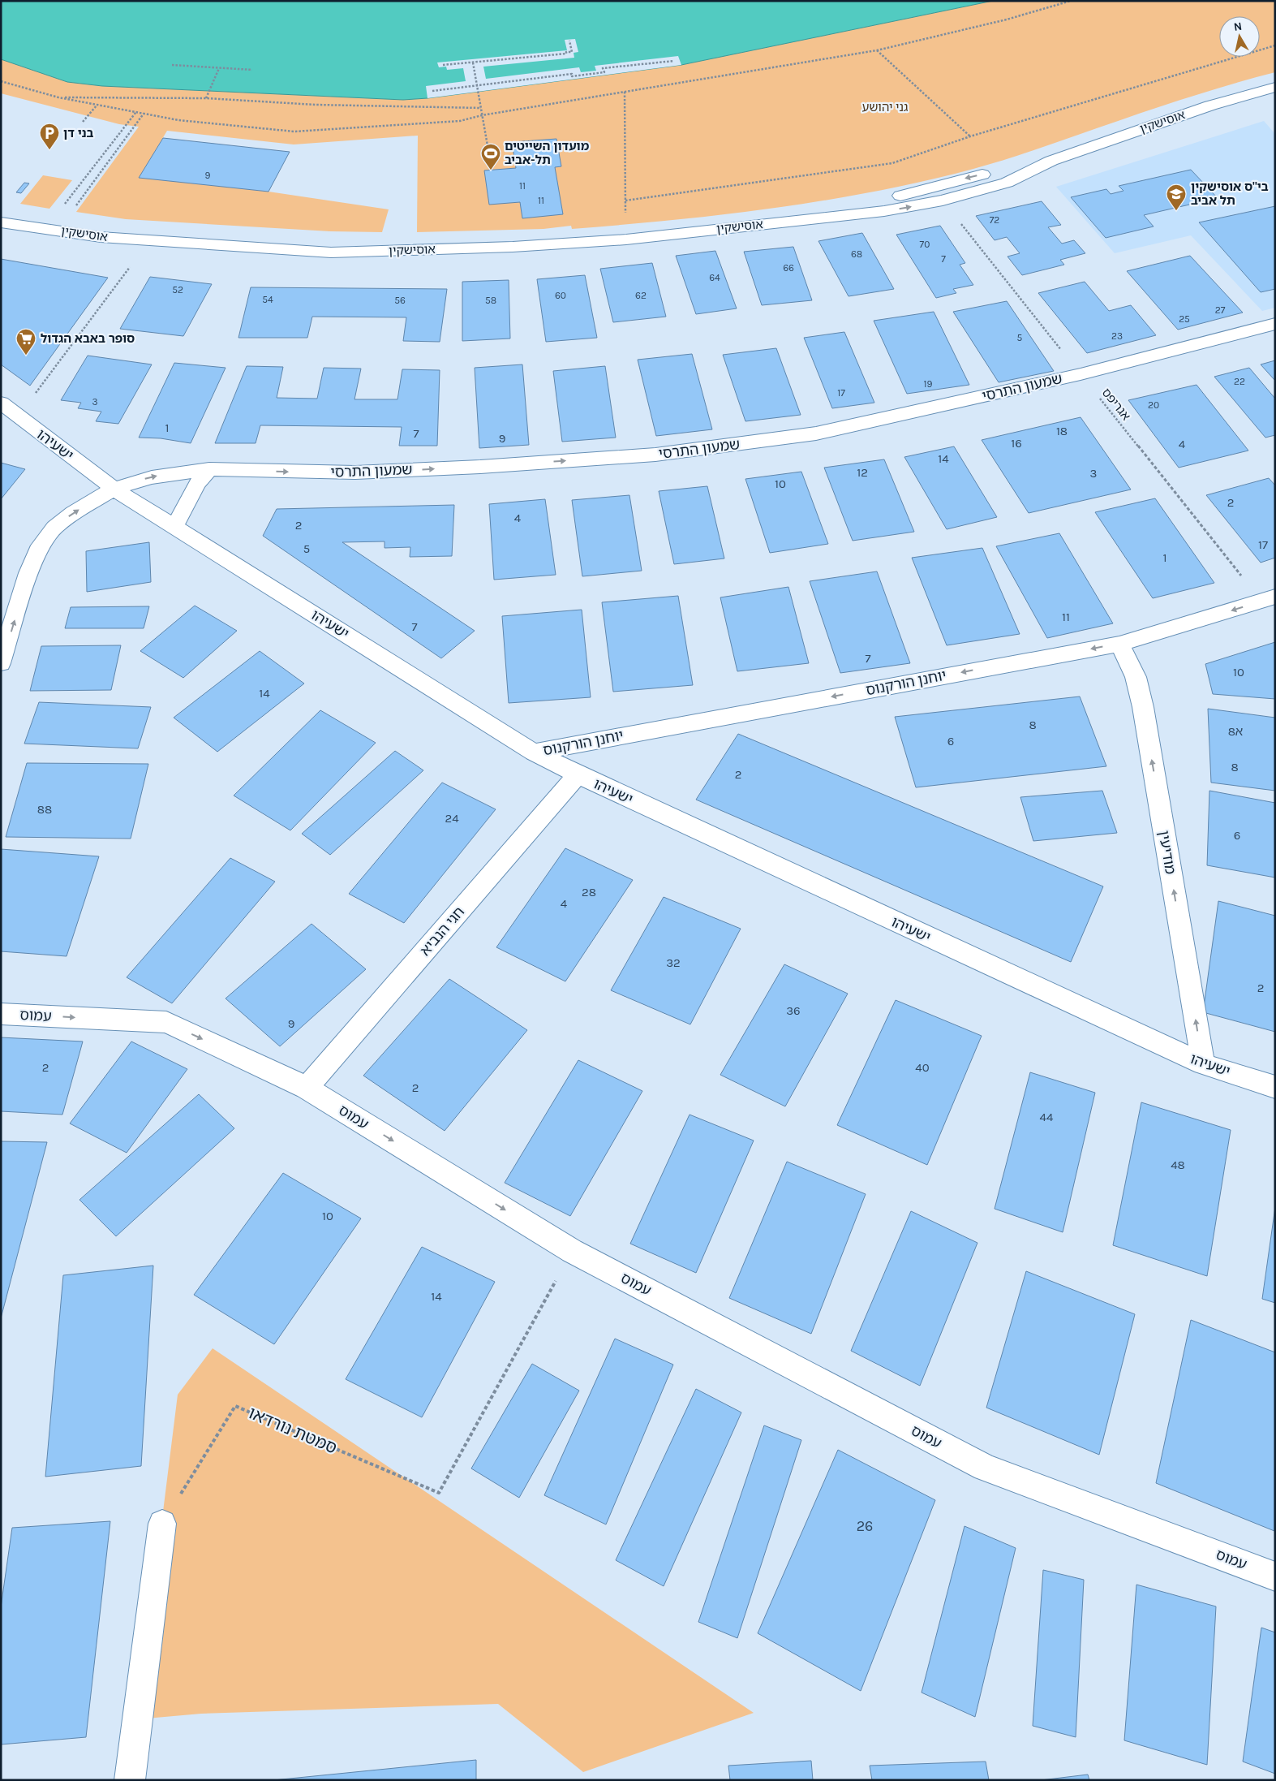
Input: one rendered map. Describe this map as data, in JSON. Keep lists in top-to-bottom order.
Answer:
{
  "streets": {
    "street": [
      "אוסישקין",
      "שמעון התרסי",
      "ישעיהו",
      "יוחנן הורקנוס",
      "מודיעין",
      "חגי הנביא",
      "עמוס"
    ],
    "path": ["אגריפס", "סמטת נורדאו"]
  },
  "crossings": [
    ["שמעון התרסי", "אגריפס"],
    ["שמעון התרסי", "ישעיהו"],
    ["אגריפס", "יוחנן הורקנוס"],
    ["ישעיהו", "יוחנן הורקנוס"],
    ["ישעיהו", "מודיעין"],
    ["ישעיהו", "חגי הנביא"],
    ["יוחנן הורקנוס", "מודיעין"],
    ["חגי הנביא", "עמוס"],
    ["עמוס", "סמטת נורדאו"]
  ],
  "one_way": [
    "שמעון התרסי",
    "יוחנן הורקנוס",
    "מודיעין",
    "עמוס"
  ],
  "parks": ["גני יהושע"],
  "places": {
    "parking": ["בני דן"],
    "sports": ["מועדון השייטים תל-אביב"],
    "school or university": ["בי\"ס אוסישקין תל אביב"],
    "supermarket": ["סופר באבא הגדול"]
  },
  "house_numbers": [
    "9",
    "11",
    "11",
    "72",
    "70",
    "68",
    "7",
    "66",
    "64",
    "52",
    "60",
    "62",
    "54",
    "56",
    "58",
    "27",
    "25",
    "23",
    "5",
    "22",
    "19",
    "17",
    "3",
    "20",
    "1",
    "18",
    "7",
    "9",
    "16",
    "4",
    "14",
    "12",
    "3",
    "10",
    "2",
    "4",
    "2",
    "17",
    "5",
    "1",
    "11",
    "7",
    "7",
    "10",
    "14",
    "8",
    "8א",
    "6",
    "8",
    "2",
    "88",
    "24",
    "6",
    "28",
    "4",
    "32",
    "2",
    "36",
    "9",
    "2",
    "40",
    "2",
    "44",
    "48",
    "10",
    "14",
    "26"
  ],
  "north": "top"
}
